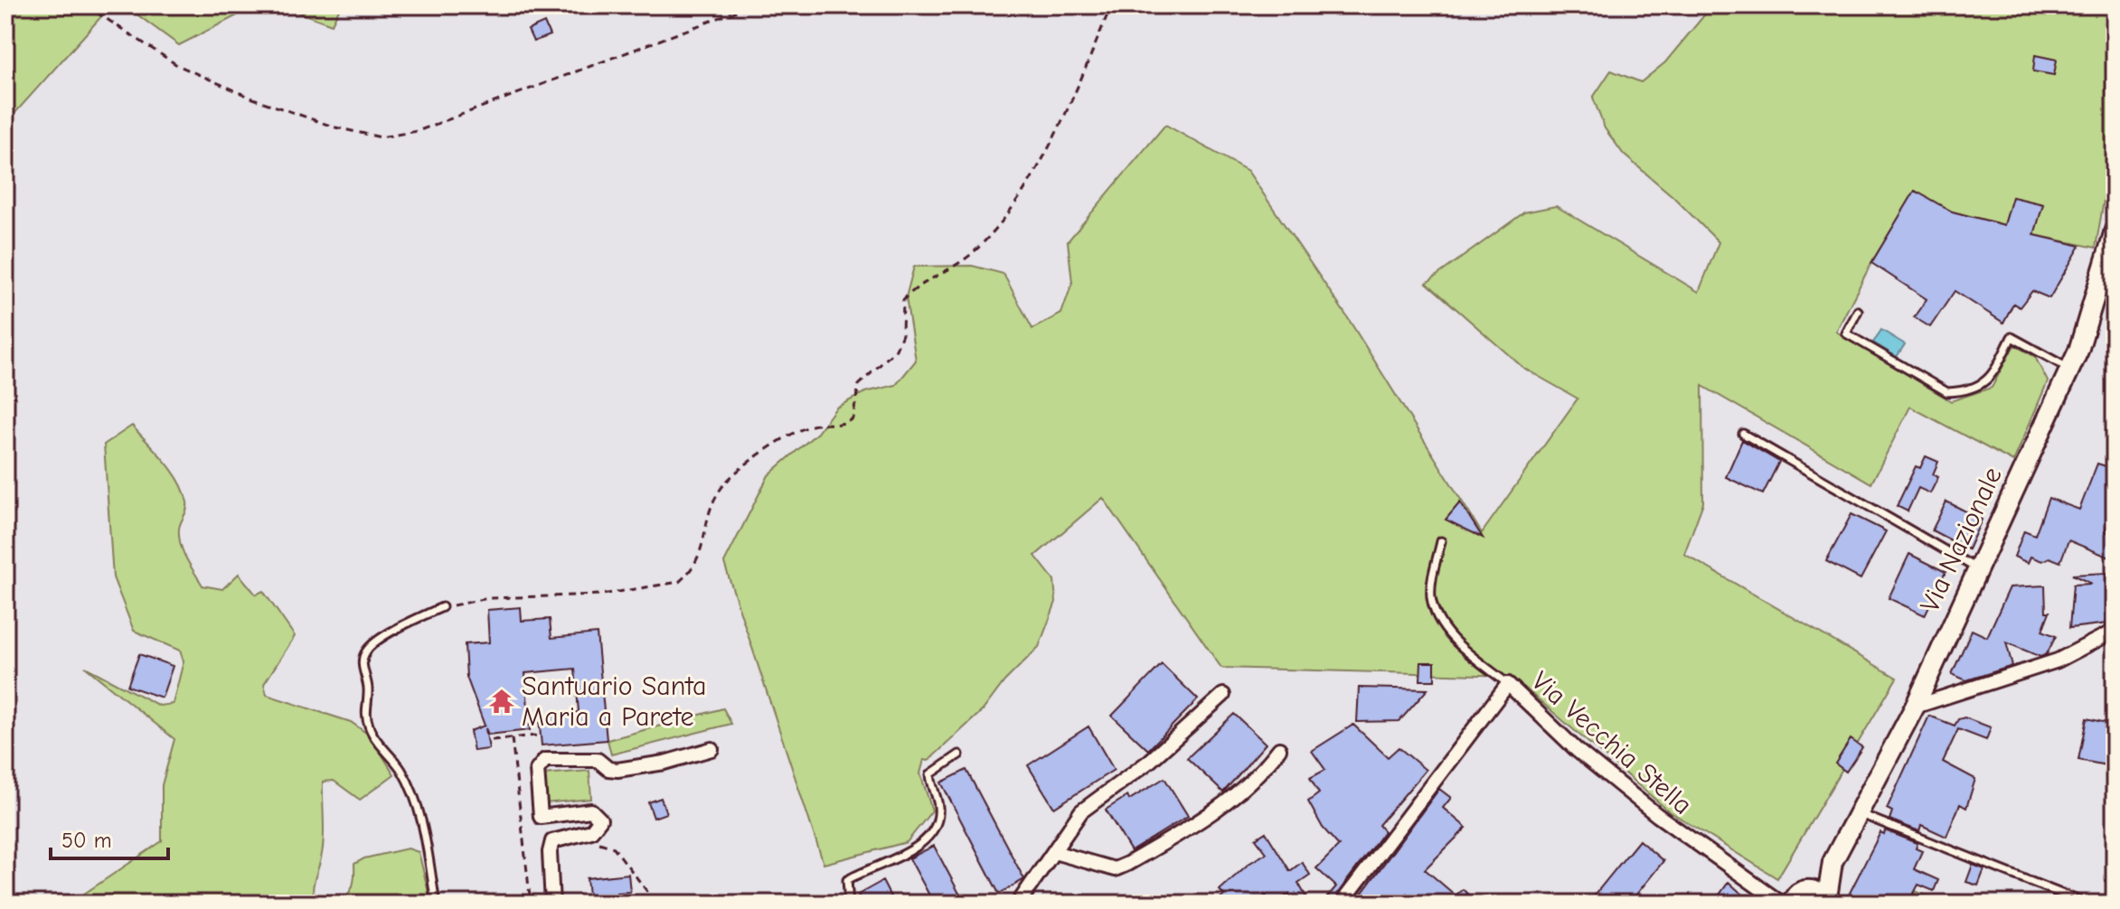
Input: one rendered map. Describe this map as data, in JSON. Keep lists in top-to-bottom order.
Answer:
{
  "streets": {
    "main road": ["Via Nazionale"],
    "street": ["Via Vecchia Stella"]
  },
  "places": {
    "temple": ["Santuario Santa Maria a Parete"]
  },
  "scale_bar": "50 m"
}
